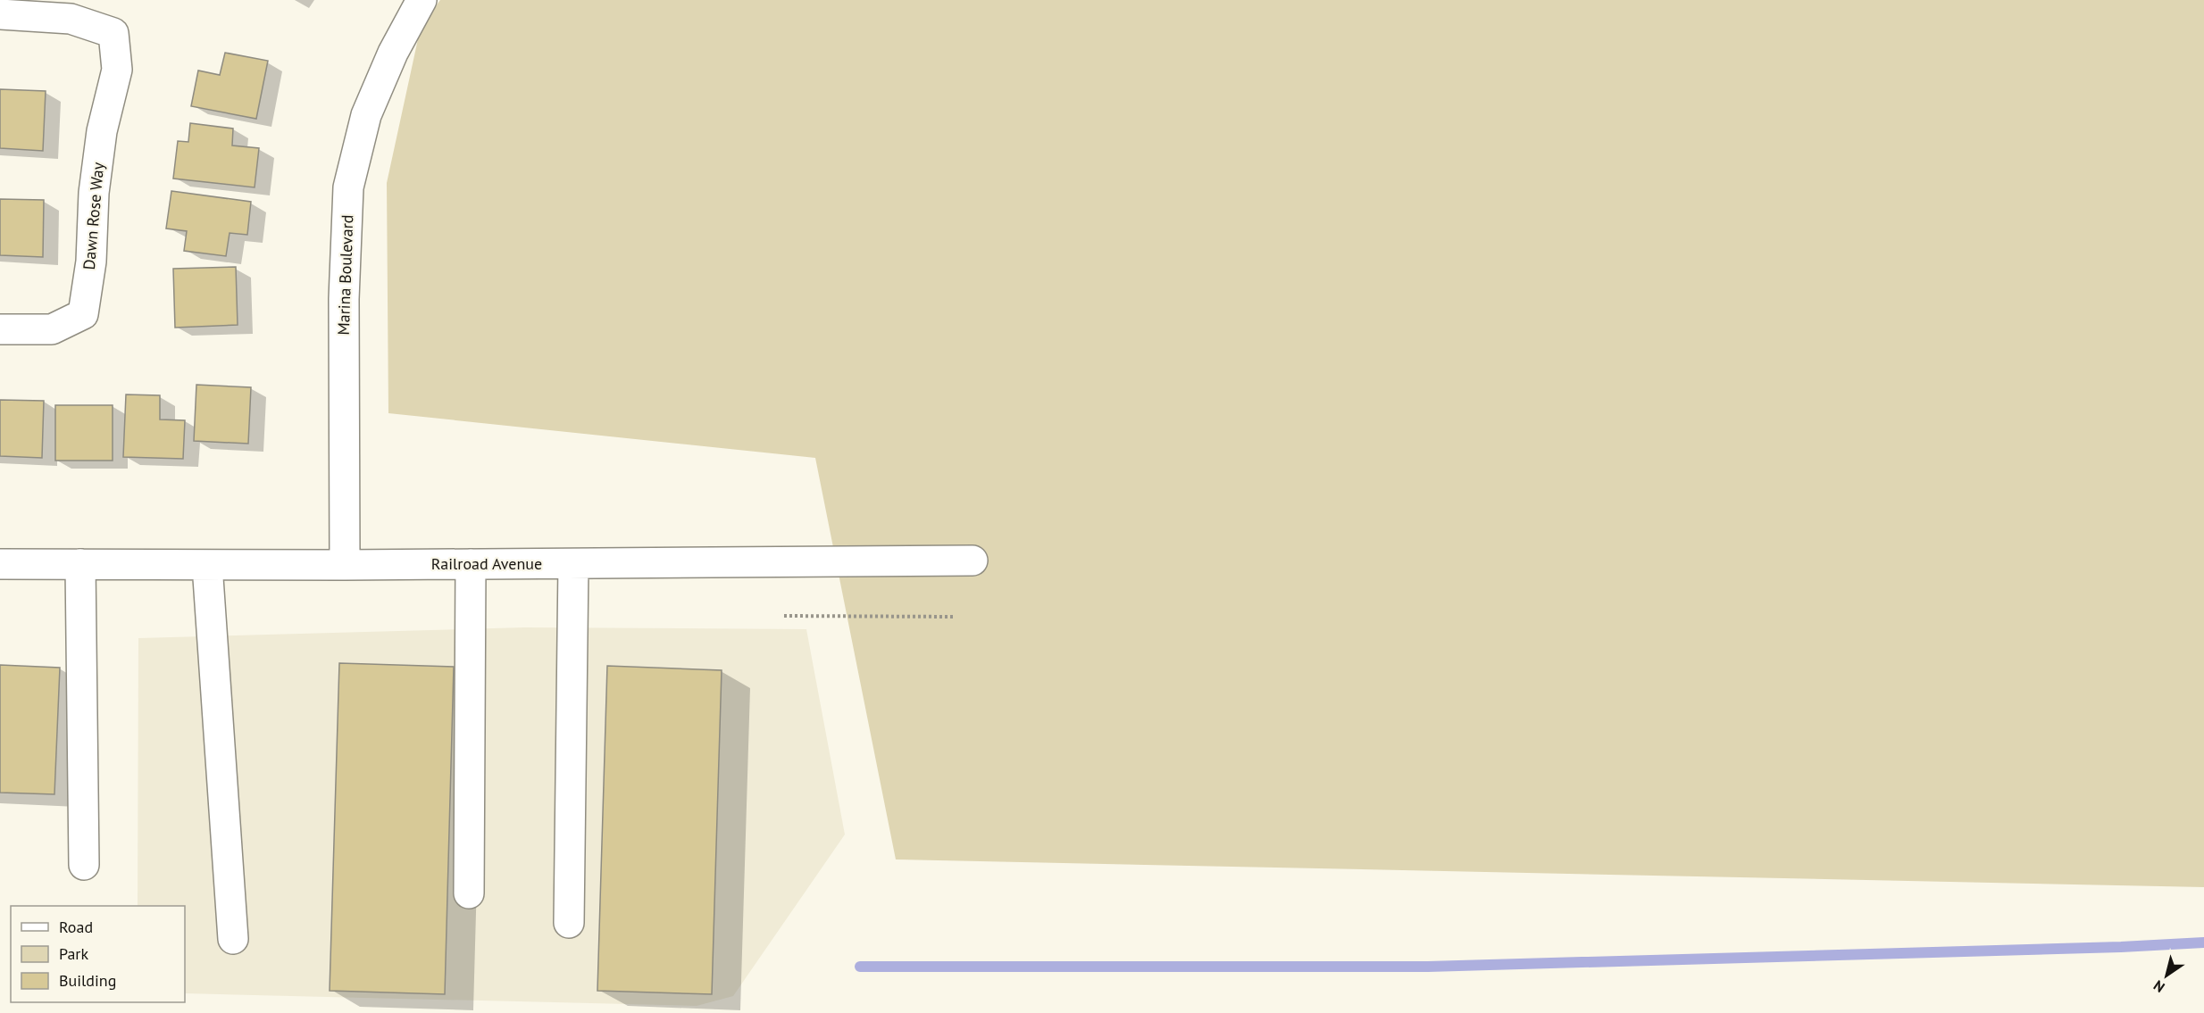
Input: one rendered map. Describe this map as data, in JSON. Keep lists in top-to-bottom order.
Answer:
{
  "streets": {
    "street": ["Dawn Rose Way", "Marina Boulevard", "Railroad Avenue"]
  },
  "crossings": [
    ["Marina Boulevard", "Railroad Avenue"]
  ],
  "legend": ["Road", "Park", "Building"],
  "north": "bottom left"
}
